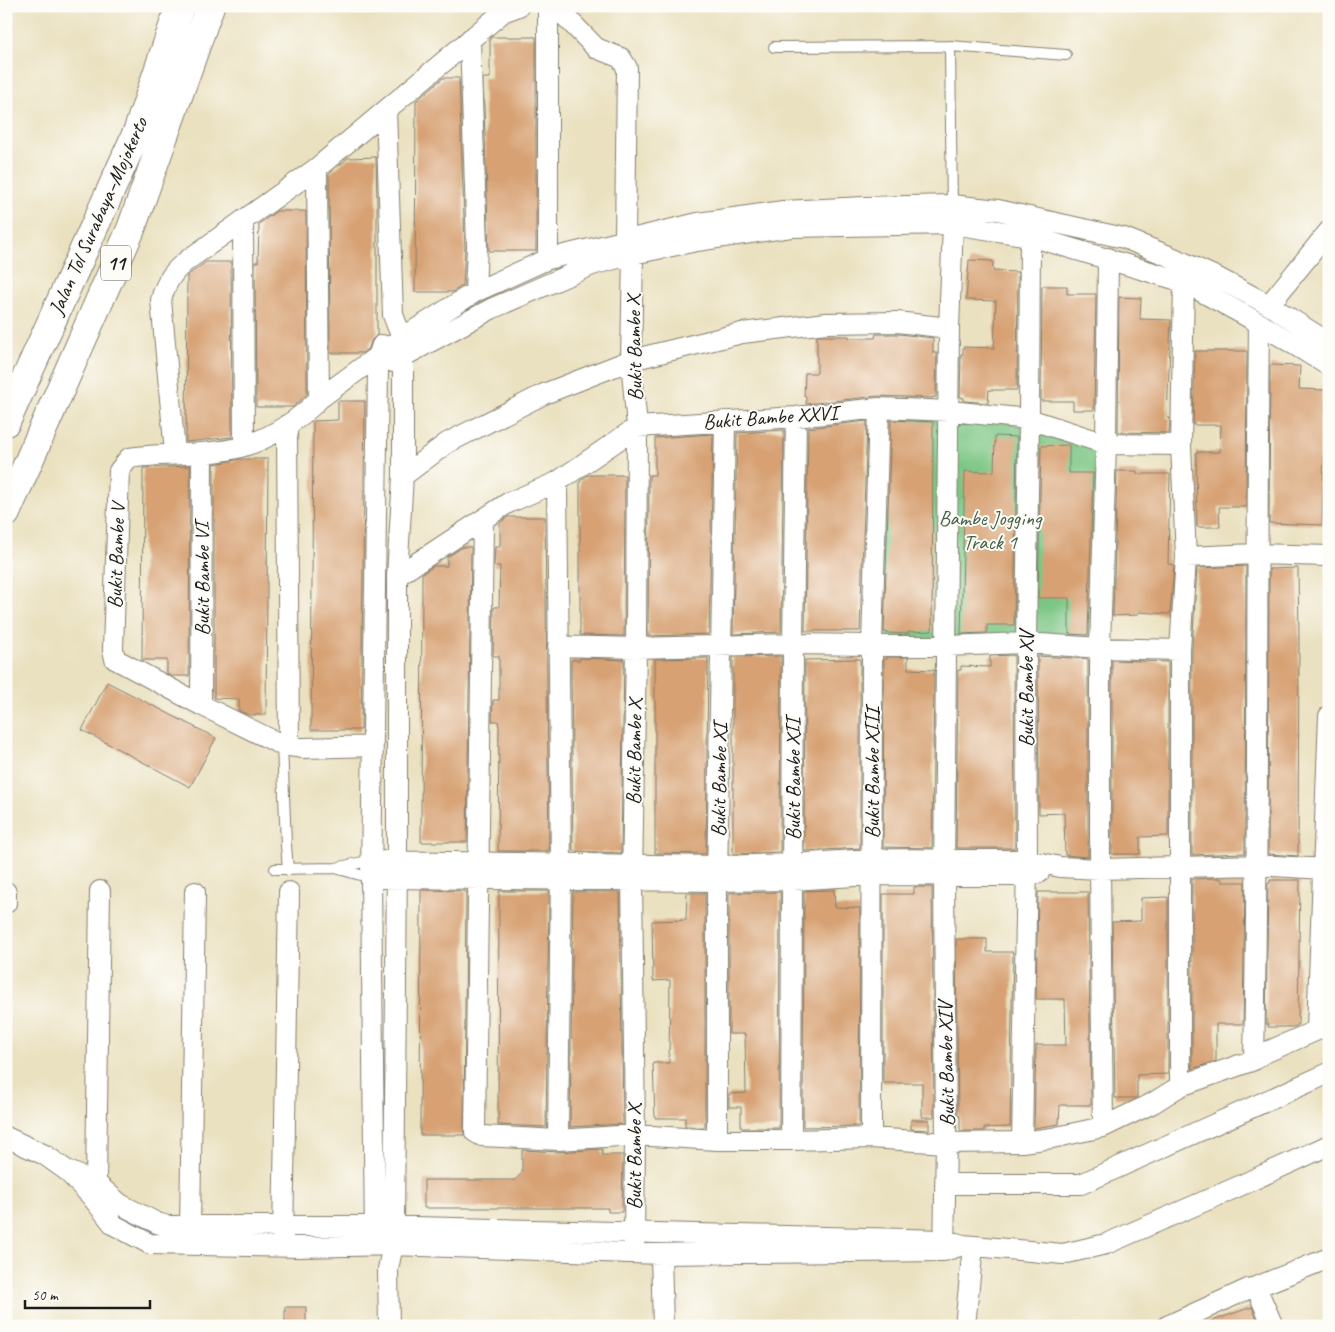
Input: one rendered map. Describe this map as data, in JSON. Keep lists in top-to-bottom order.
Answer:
{
  "streets": {
    "highway": ["Jalan Tol Surabaya–Mojokerto", "11"],
    "street": [
      "Bukit Bambe X",
      "Bukit Bambe XXVI",
      "Bukit Bambe V",
      "Bukit Bambe VI",
      "Bukit Bambe XV",
      "Bukit Bambe XIII",
      "Bukit Bambe XII",
      "Bukit Bambe XI",
      "Bukit Bambe XIV"
    ]
  },
  "crossings": [
    ["Bukit Bambe X", "Bukit Bambe XXVI"],
    ["Bukit Bambe XXVI", "Bukit Bambe XV"],
    ["Bukit Bambe XXVI", "Bukit Bambe XIII"],
    ["Bukit Bambe XXVI", "Bukit Bambe XII"],
    ["Bukit Bambe XXVI", "Bukit Bambe XI"],
    ["Bukit Bambe XXVI", "Bukit Bambe XIV"],
    ["Bukit Bambe V", "Bukit Bambe VI"]
  ],
  "parks": ["Bambe Jogging Track 1"],
  "scale_bar": "50 m"
}
